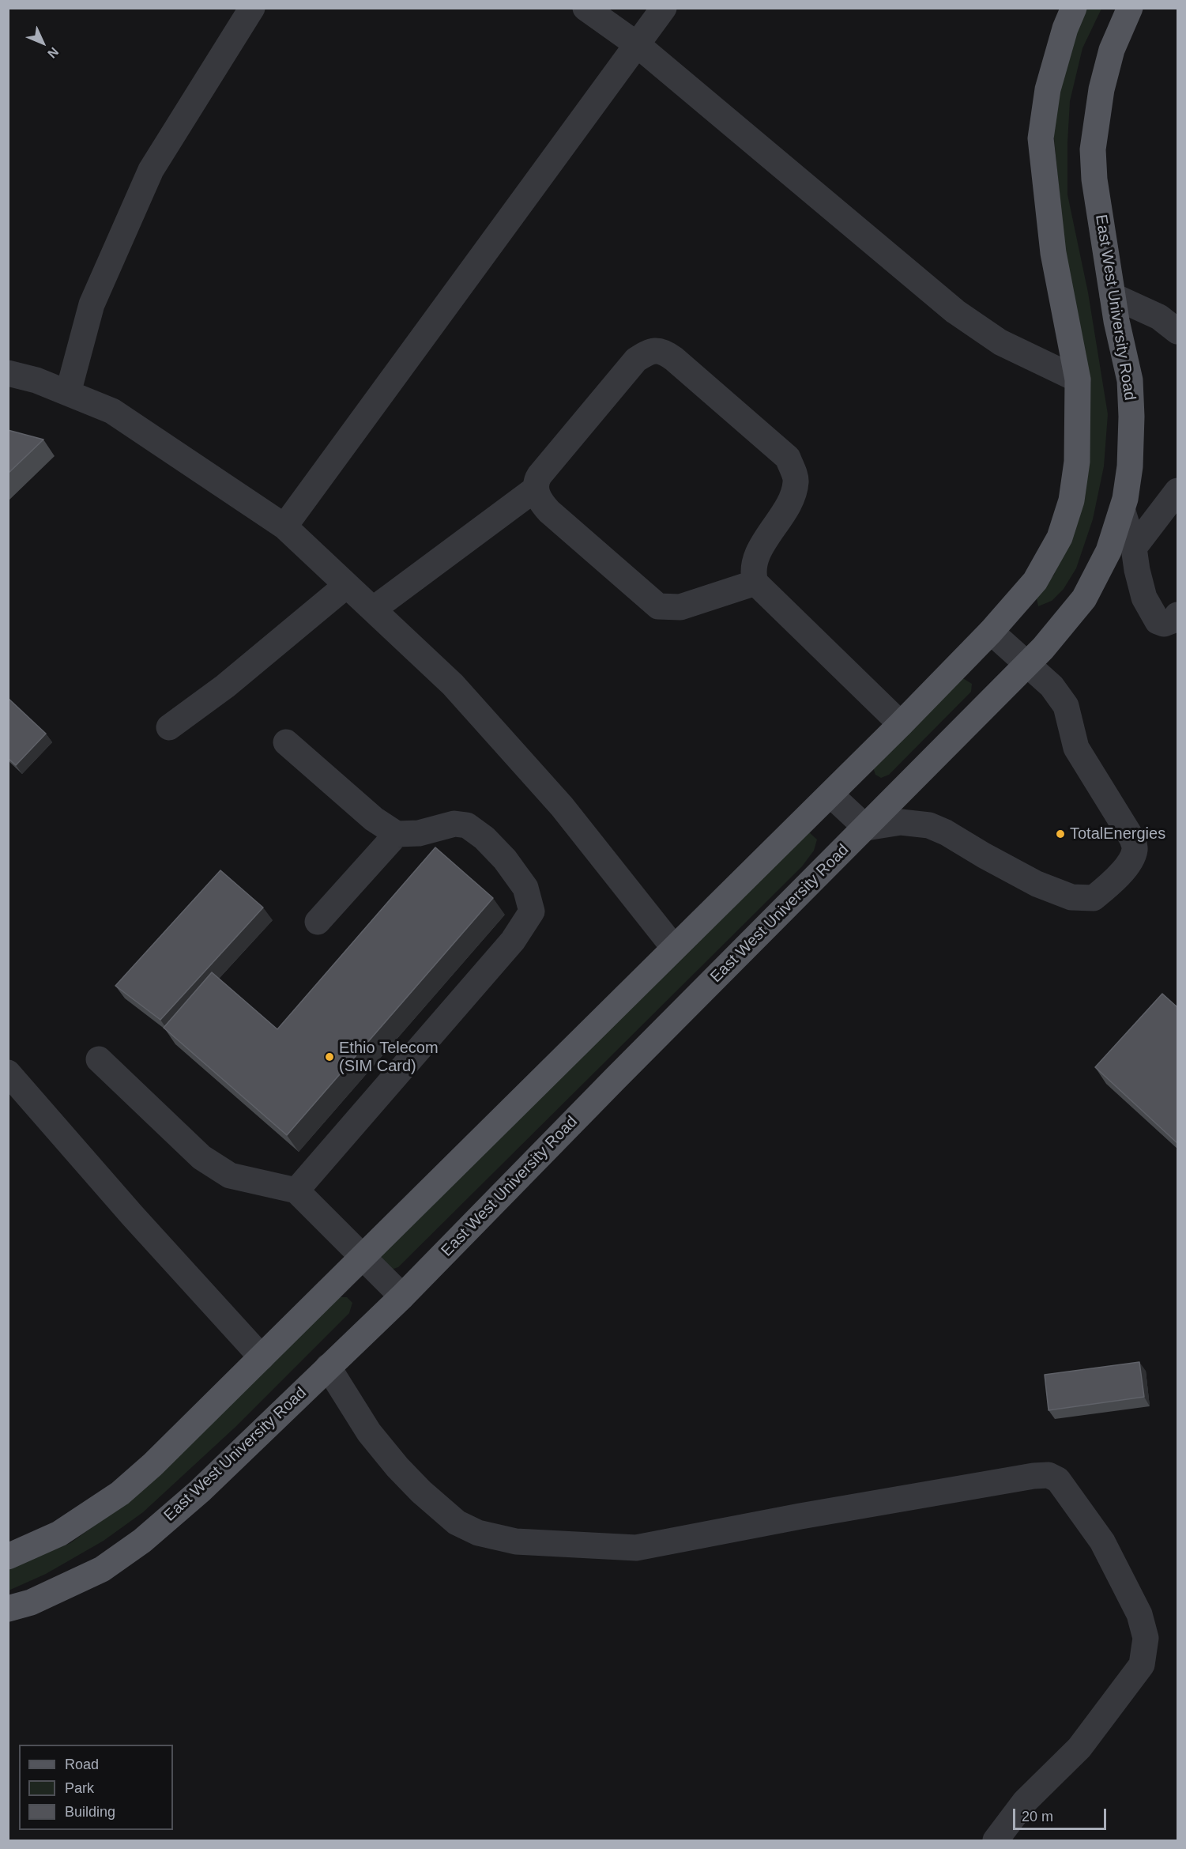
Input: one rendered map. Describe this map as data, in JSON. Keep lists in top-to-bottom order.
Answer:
{
  "streets": {
    "main road": ["East West University Road"]
  },
  "places": ["TotalEnergies", "Ethio Telecom (SIM Card)"],
  "legend": ["Road", "Park", "Building"],
  "scale_bar": "20 m",
  "north": "bottom right"
}
